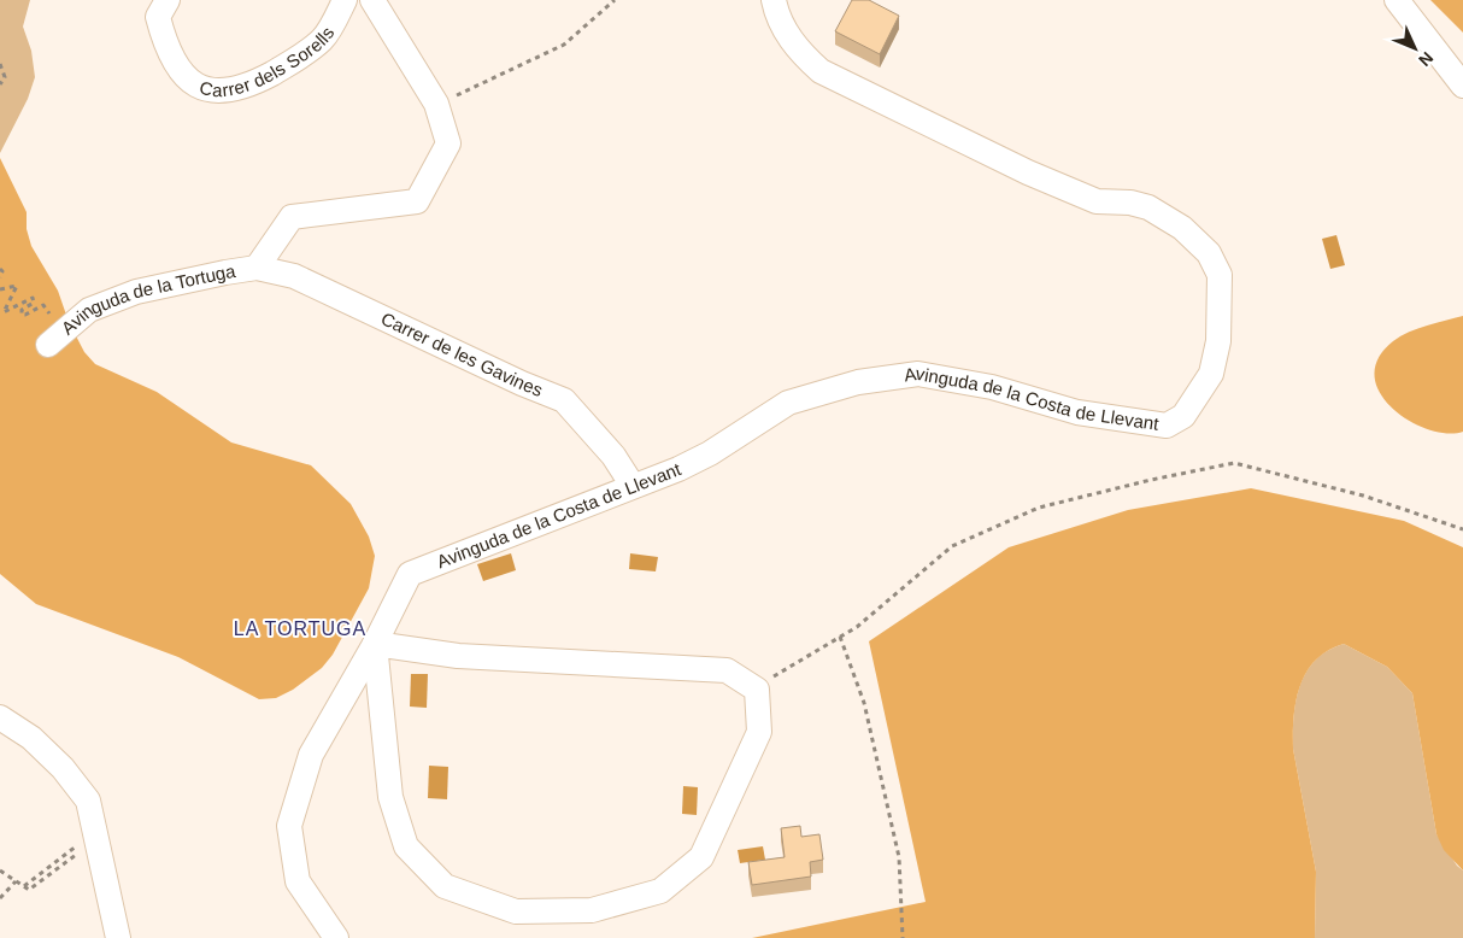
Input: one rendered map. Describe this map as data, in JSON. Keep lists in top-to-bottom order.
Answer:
{
  "streets": {
    "street": [
      "Carrer dels Sorells",
      "Avinguda de la Tortuga",
      "Carrer de les Gavines",
      "Avinguda de la Costa de Llevant"
    ]
  },
  "crossings": [
    ["Avinguda de la Tortuga", "Carrer de les Gavines"],
    ["Carrer de les Gavines", "Avinguda de la Costa de Llevant"]
  ],
  "districts": ["LA TORTUGA"],
  "north": "bottom right"
}
